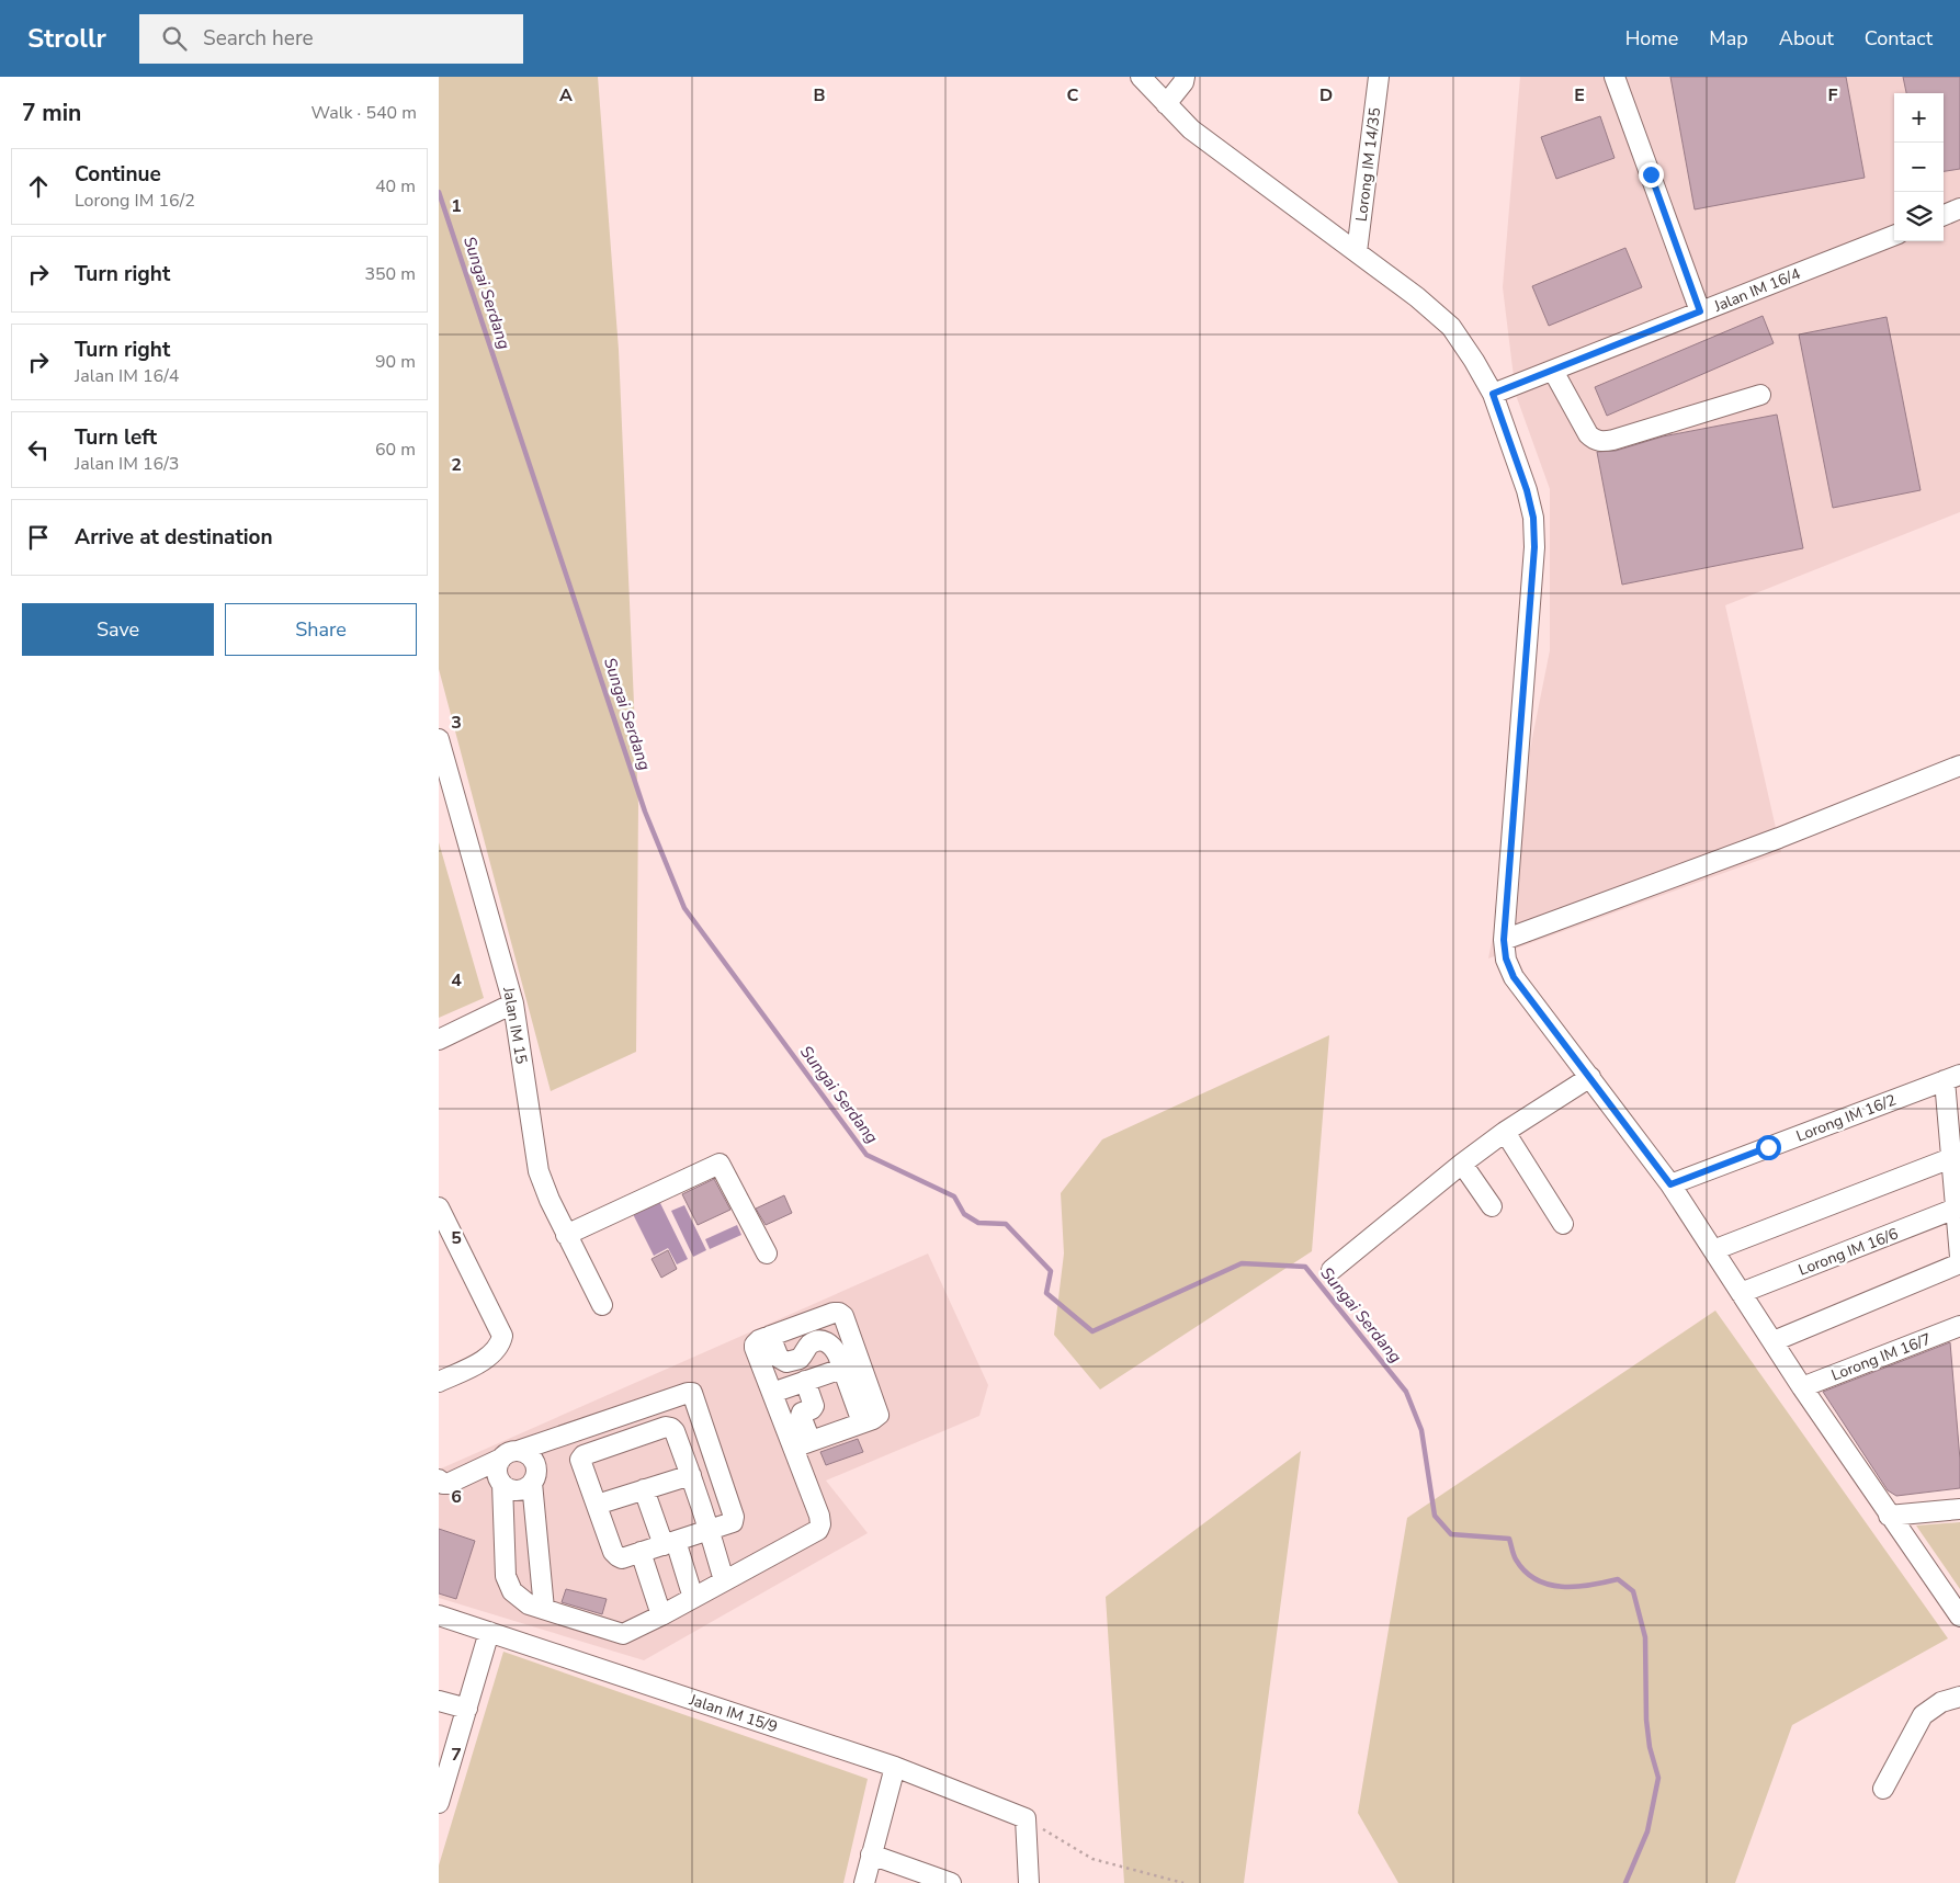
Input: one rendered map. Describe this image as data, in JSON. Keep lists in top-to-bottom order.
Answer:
{
  "streets": {
    "street": [
      "Lorong IM 14/35",
      "Jalan IM 16/4",
      "Jalan IM 15",
      "Lorong IM 16/2",
      "Lorong IM 16/6",
      "Lorong IM 16/7",
      "Jalan IM 15/9"
    ]
  },
  "water": ["Sungai Serdang"],
  "page": {
    "header": "Strollr",
    "search": "Search here",
    "nav": [
      "Home",
      "Map",
      "About",
      "Contact"
    ],
    "heading": ["7 min", "Walk · 540 m"],
    "map_buttons": ["+", "−"],
    "list": [
      ["Continue", "Lorong IM 16/2", "40 m"],
      ["Turn right", "350 m"],
      ["Turn right", "Jalan IM 16/4", "90 m"],
      ["Turn left", "Jalan IM 16/3", "60 m"],
      "Arrive at destination"
    ],
    "buttons": ["Save", "Share"]
  },
  "grid": {
    "columns": [
      "A",
      "B",
      "C",
      "D",
      "E",
      "F"
    ],
    "rows": [
      "1",
      "2",
      "3",
      "4",
      "5",
      "6",
      "7"
    ]
  }
}
